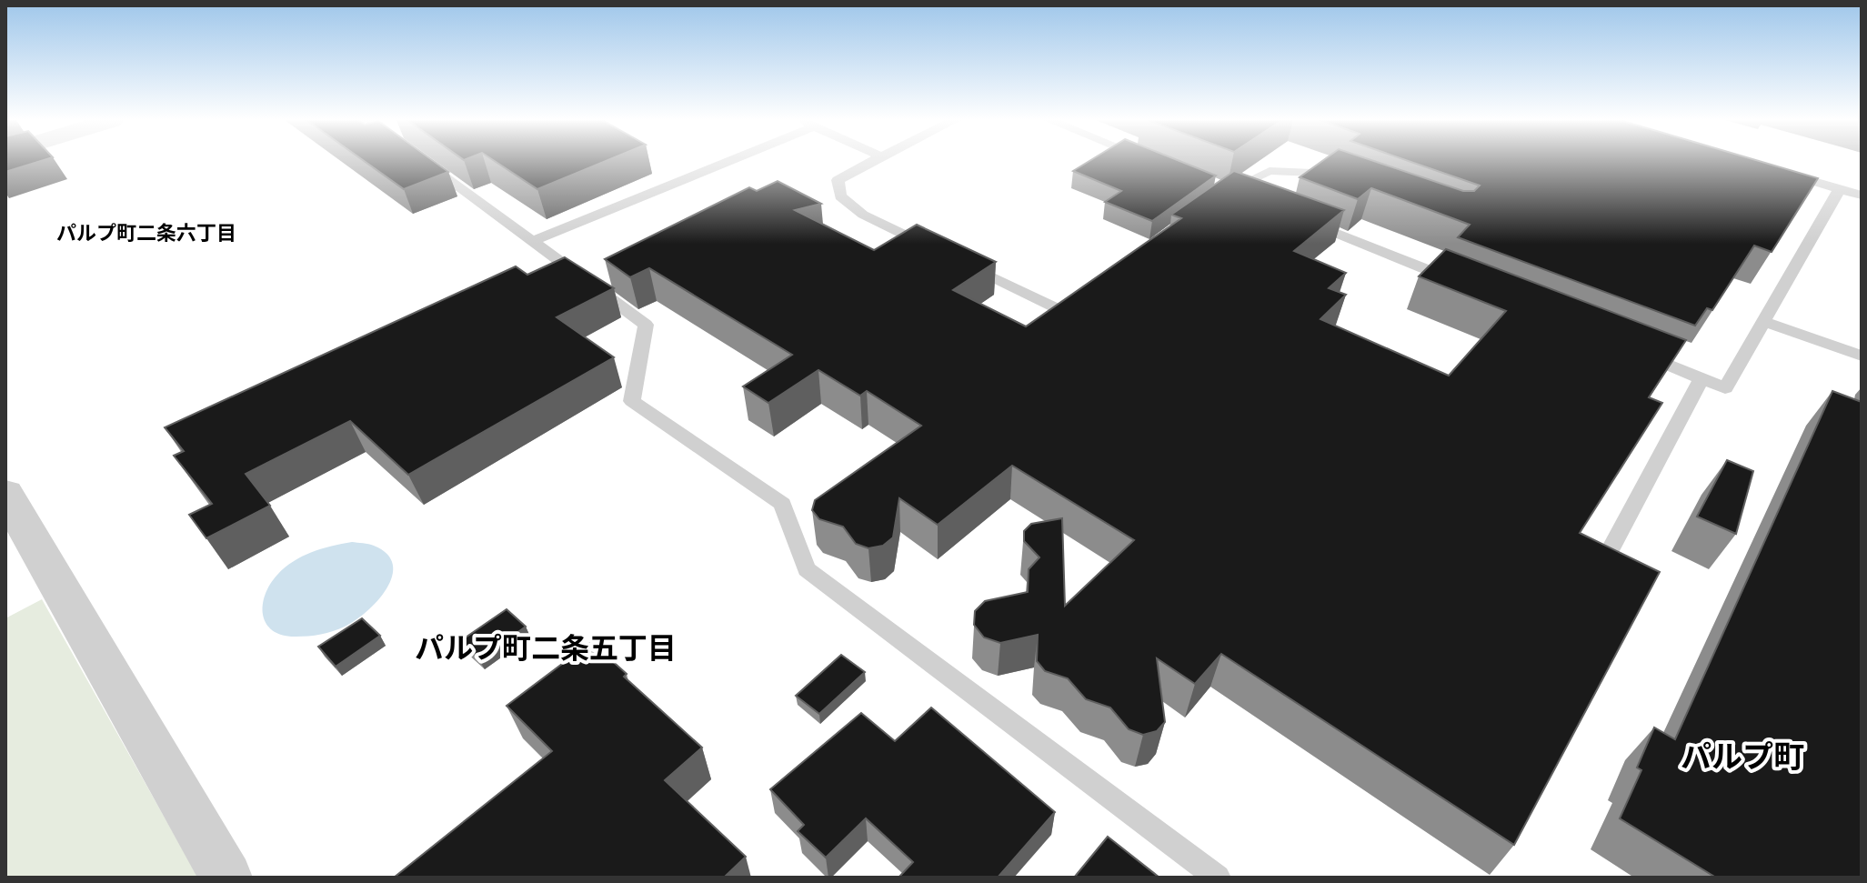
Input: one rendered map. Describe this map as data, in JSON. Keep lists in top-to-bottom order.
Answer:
{
  "districts": ["パルプ町二条六丁目", "パルプ町二条五丁目", "パルプ町"]
}
